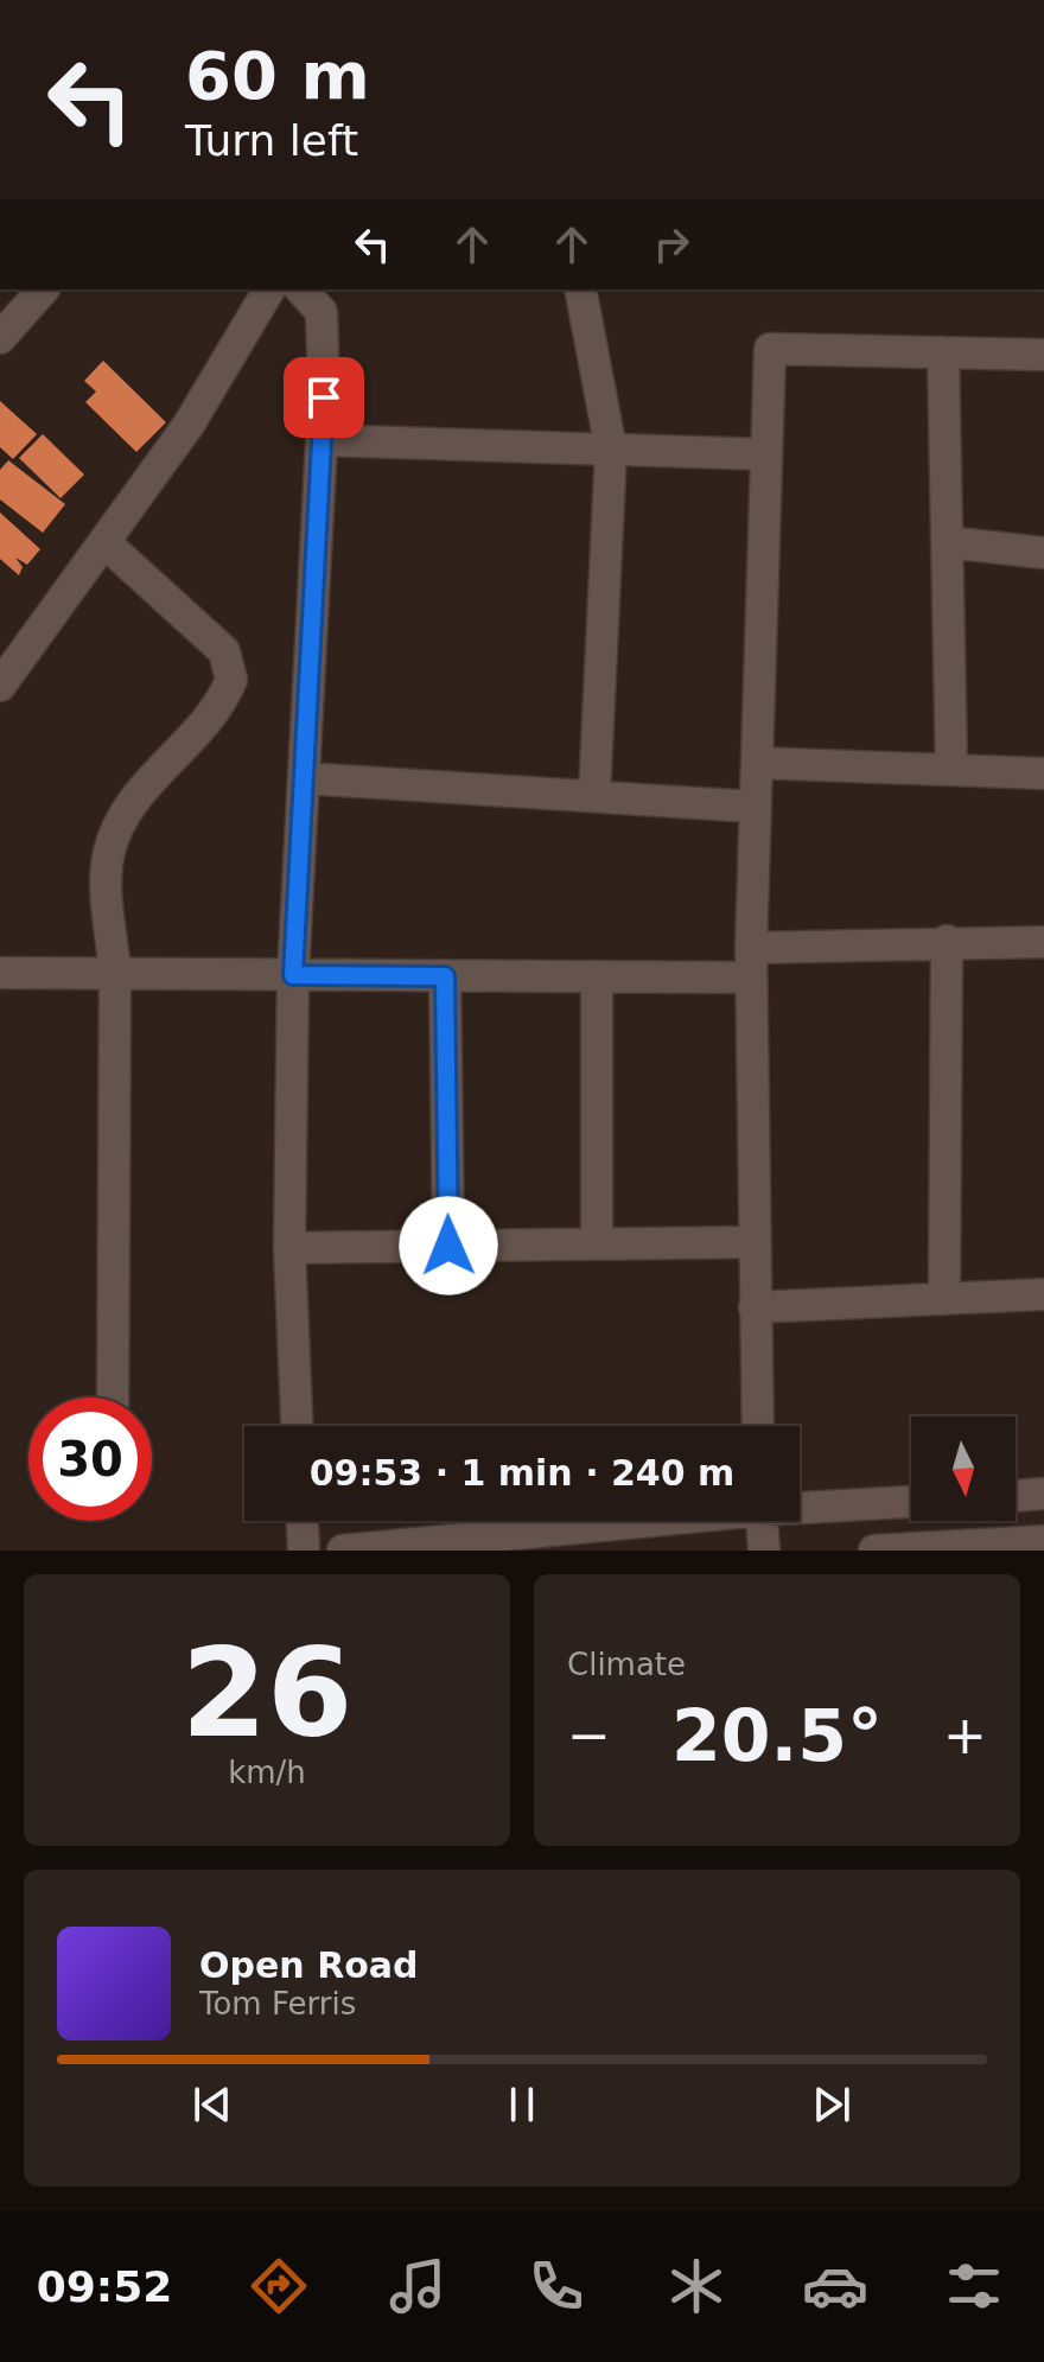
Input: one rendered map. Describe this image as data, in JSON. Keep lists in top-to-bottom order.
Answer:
{
  "north": "bottom",
  "page": {
    "turn": ["60 m", "Turn left"],
    "limit": "30",
    "trip": "09:53 · 1 min · 240 m",
    "tile": [
      ["26", "km/h"],
      "Climate"
    ],
    "heat": ["−", "20.5°", "+"],
    "song": ["Open Road", "Tom Ferris"],
    "tabs": "09:52"
  }
}
